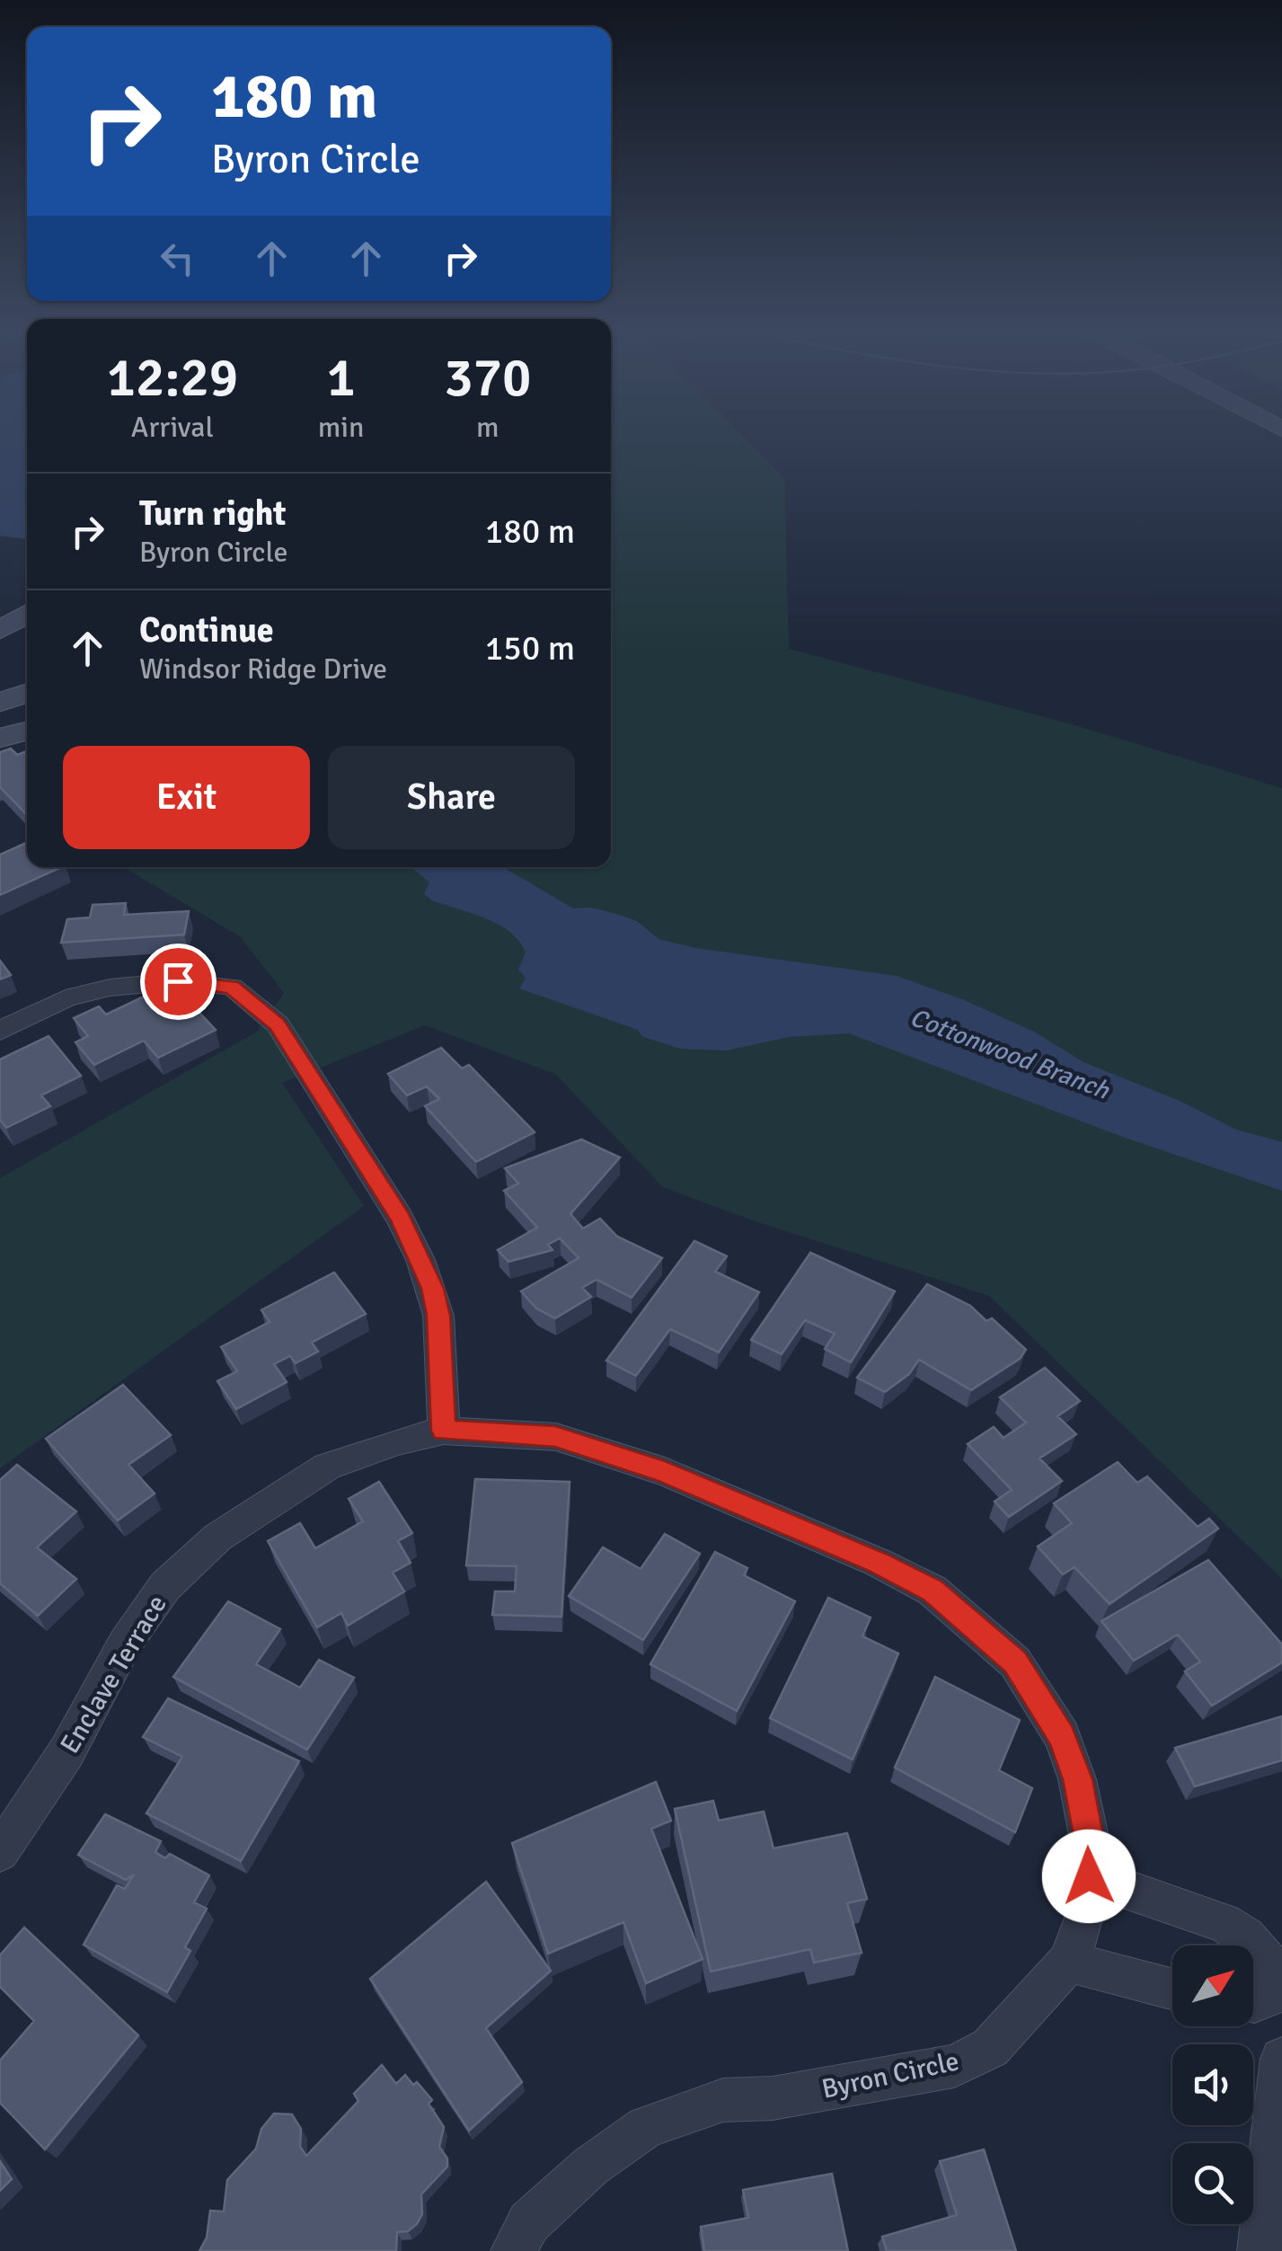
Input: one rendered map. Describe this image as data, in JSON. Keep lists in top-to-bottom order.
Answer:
{
  "streets": {
    "street": ["Enclave Terrace", "Byron Circle"]
  },
  "crossings": [
    ["Enclave Terrace", "Byron Circle"]
  ],
  "water": ["Cottonwood Branch"],
  "north": "top right",
  "page": {
    "turn": ["180 m", "Byron Circle"],
    "eta": [
      "12:29",
      "Arrival",
      "1",
      "min",
      "370",
      "m"
    ],
    "list": [
      {
        "name": "Turn right",
        "note": "Byron Circle",
        "value": "180 m"
      },
      {
        "name": "Continue",
        "note": "Windsor Ridge Drive",
        "value": "150 m"
      }
    ],
    "buttons": ["Exit", "Share"]
  }
}
